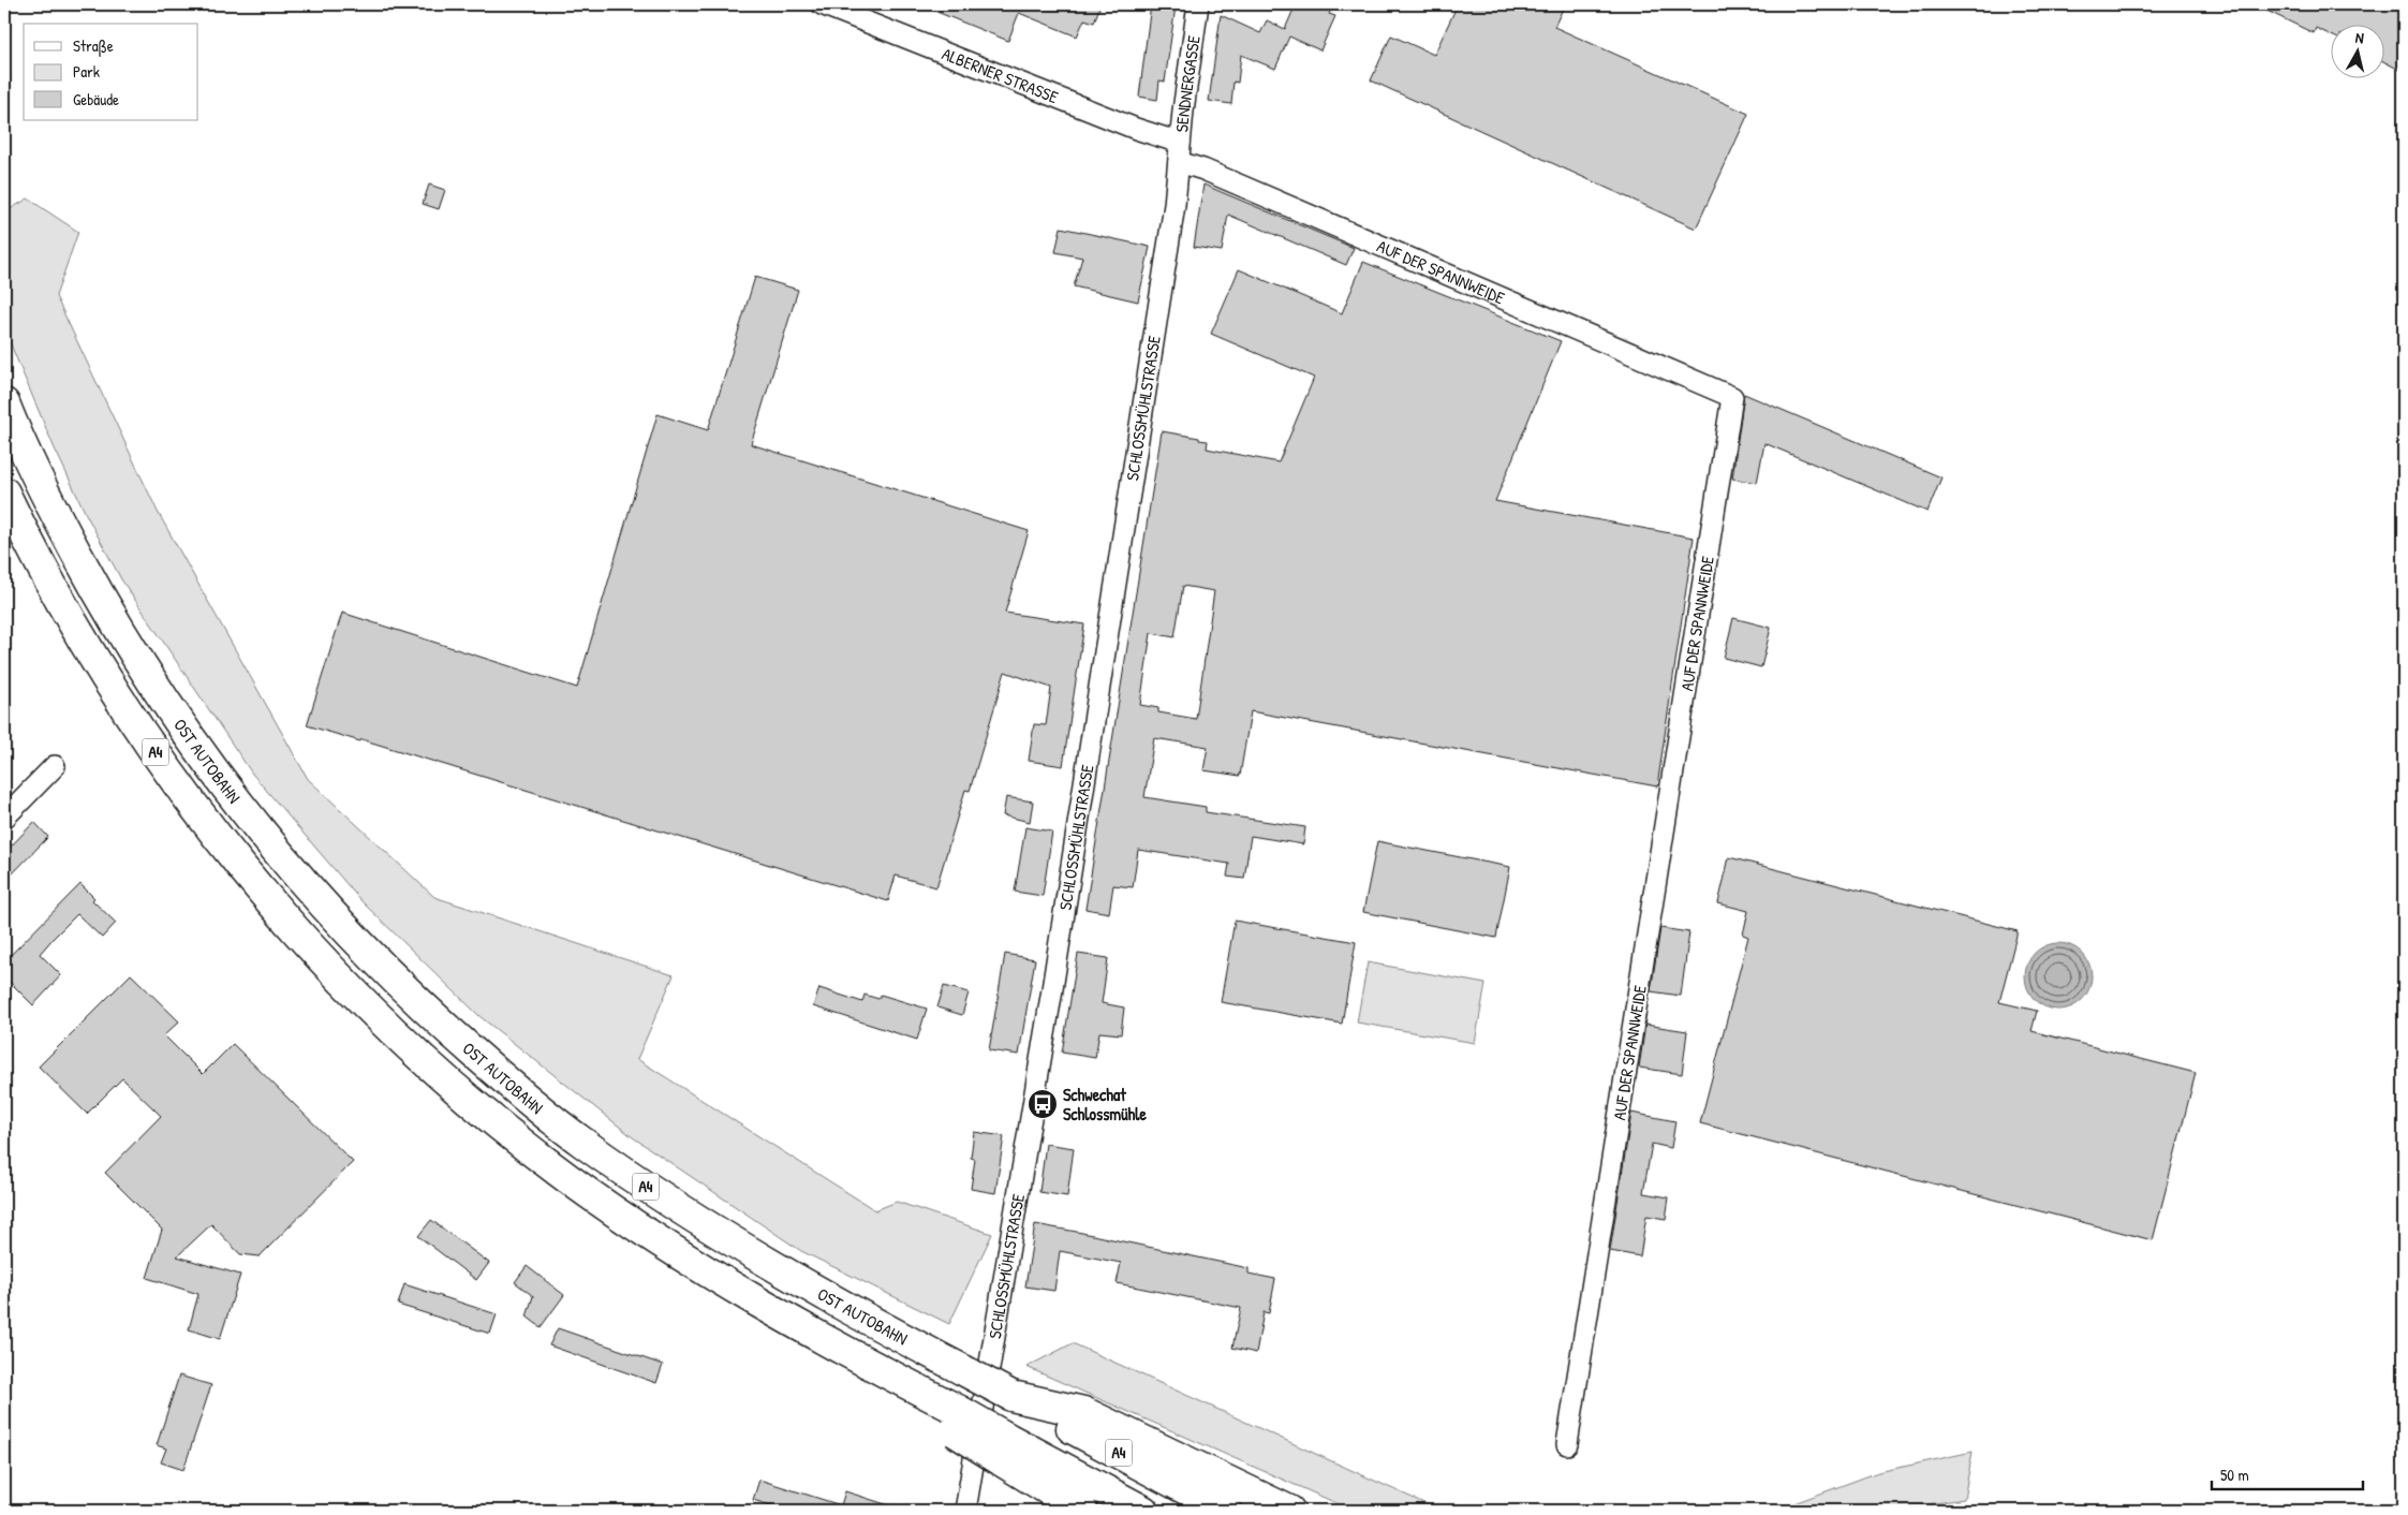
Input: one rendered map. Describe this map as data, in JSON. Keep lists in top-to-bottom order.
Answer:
{
  "streets": {
    "highway": ["A4", "OST AUTOBAHN"],
    "street": [
      "ALBERNER STRASSE",
      "SENDNERGASSE",
      "AUF DER SPANNWEIDE",
      "SCHLOSSMÜHLSTRASSE"
    ]
  },
  "crossings": [
    ["ALBERNER STRASSE", "SENDNERGASSE"],
    ["SENDNERGASSE", "AUF DER SPANNWEIDE"],
    ["SENDNERGASSE", "SCHLOSSMÜHLSTRASSE"],
    ["AUF DER SPANNWEIDE", "SCHLOSSMÜHLSTRASSE"]
  ],
  "places": {
    "bus stop": ["Schwechat Schlossmühle"]
  },
  "legend": ["Straße", "Park", "Gebäude"],
  "scale_bar": "50 m",
  "north": "top"
}
